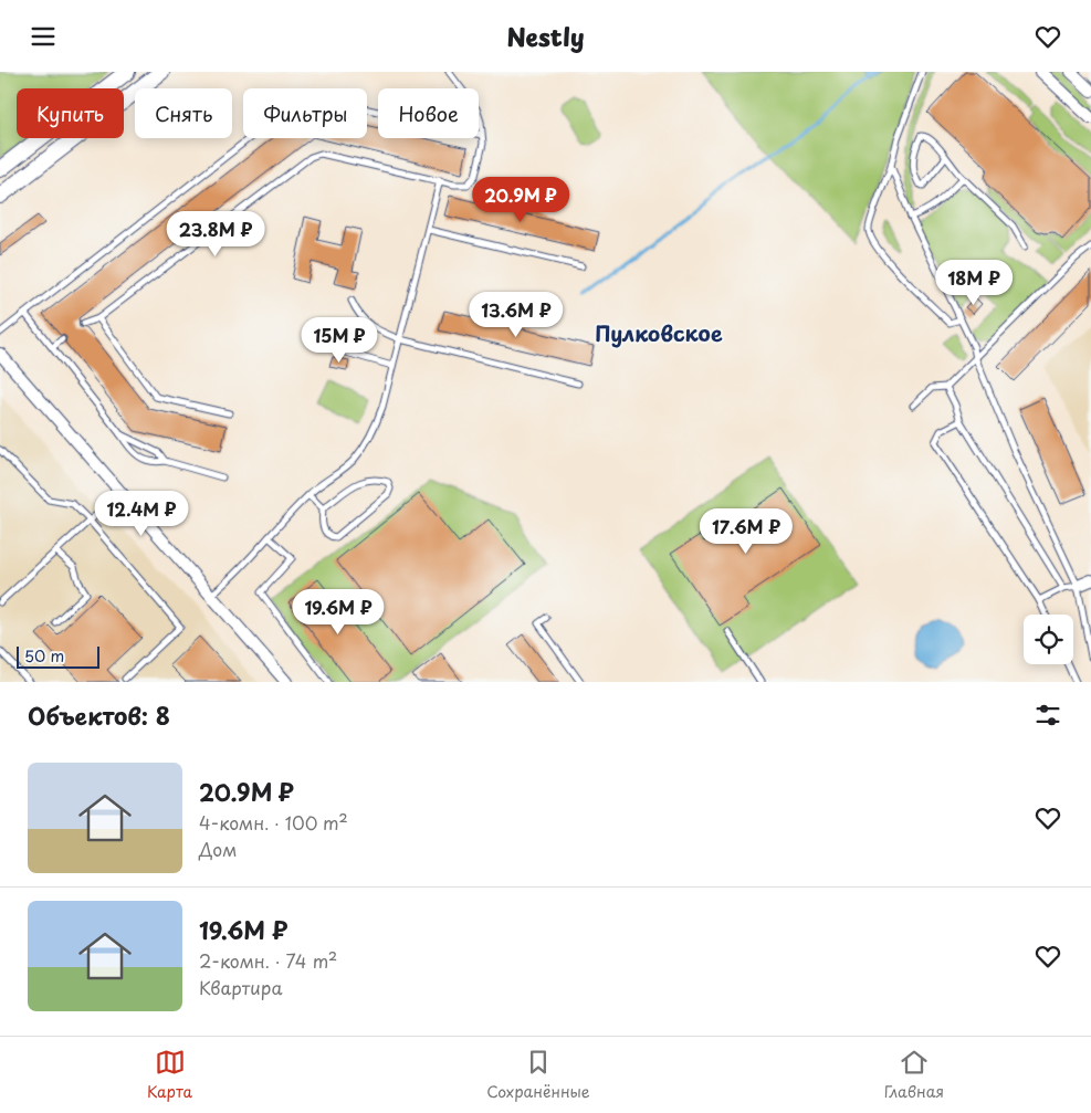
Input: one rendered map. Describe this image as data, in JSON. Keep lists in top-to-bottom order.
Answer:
{
  "districts": ["Пулковское"],
  "scale_bar": "50 m",
  "page": {
    "header": "Nestly",
    "chip": [
      "Купить",
      "Снять",
      "Фильтры",
      "Новое"
    ],
    "price": [
      "20.9M ₽",
      "23.8M ₽",
      "18M ₽",
      "13.6M ₽",
      "15M ₽",
      "12.4M ₽",
      "17.6M ₽",
      "19.6M ₽"
    ],
    "scale": "50 m",
    "heading": "Объектов: 8",
    "list": [
      {
        "name": "20.9M ₽",
        "note": "4-комн. · 100 m² · Дом"
      },
      {
        "name": "19.6M ₽",
        "note": "2-комн. · 74 m² · Квартира"
      }
    ],
    "tabs": ["Карта", "Сохранённые", "Главная"]
  }
}
